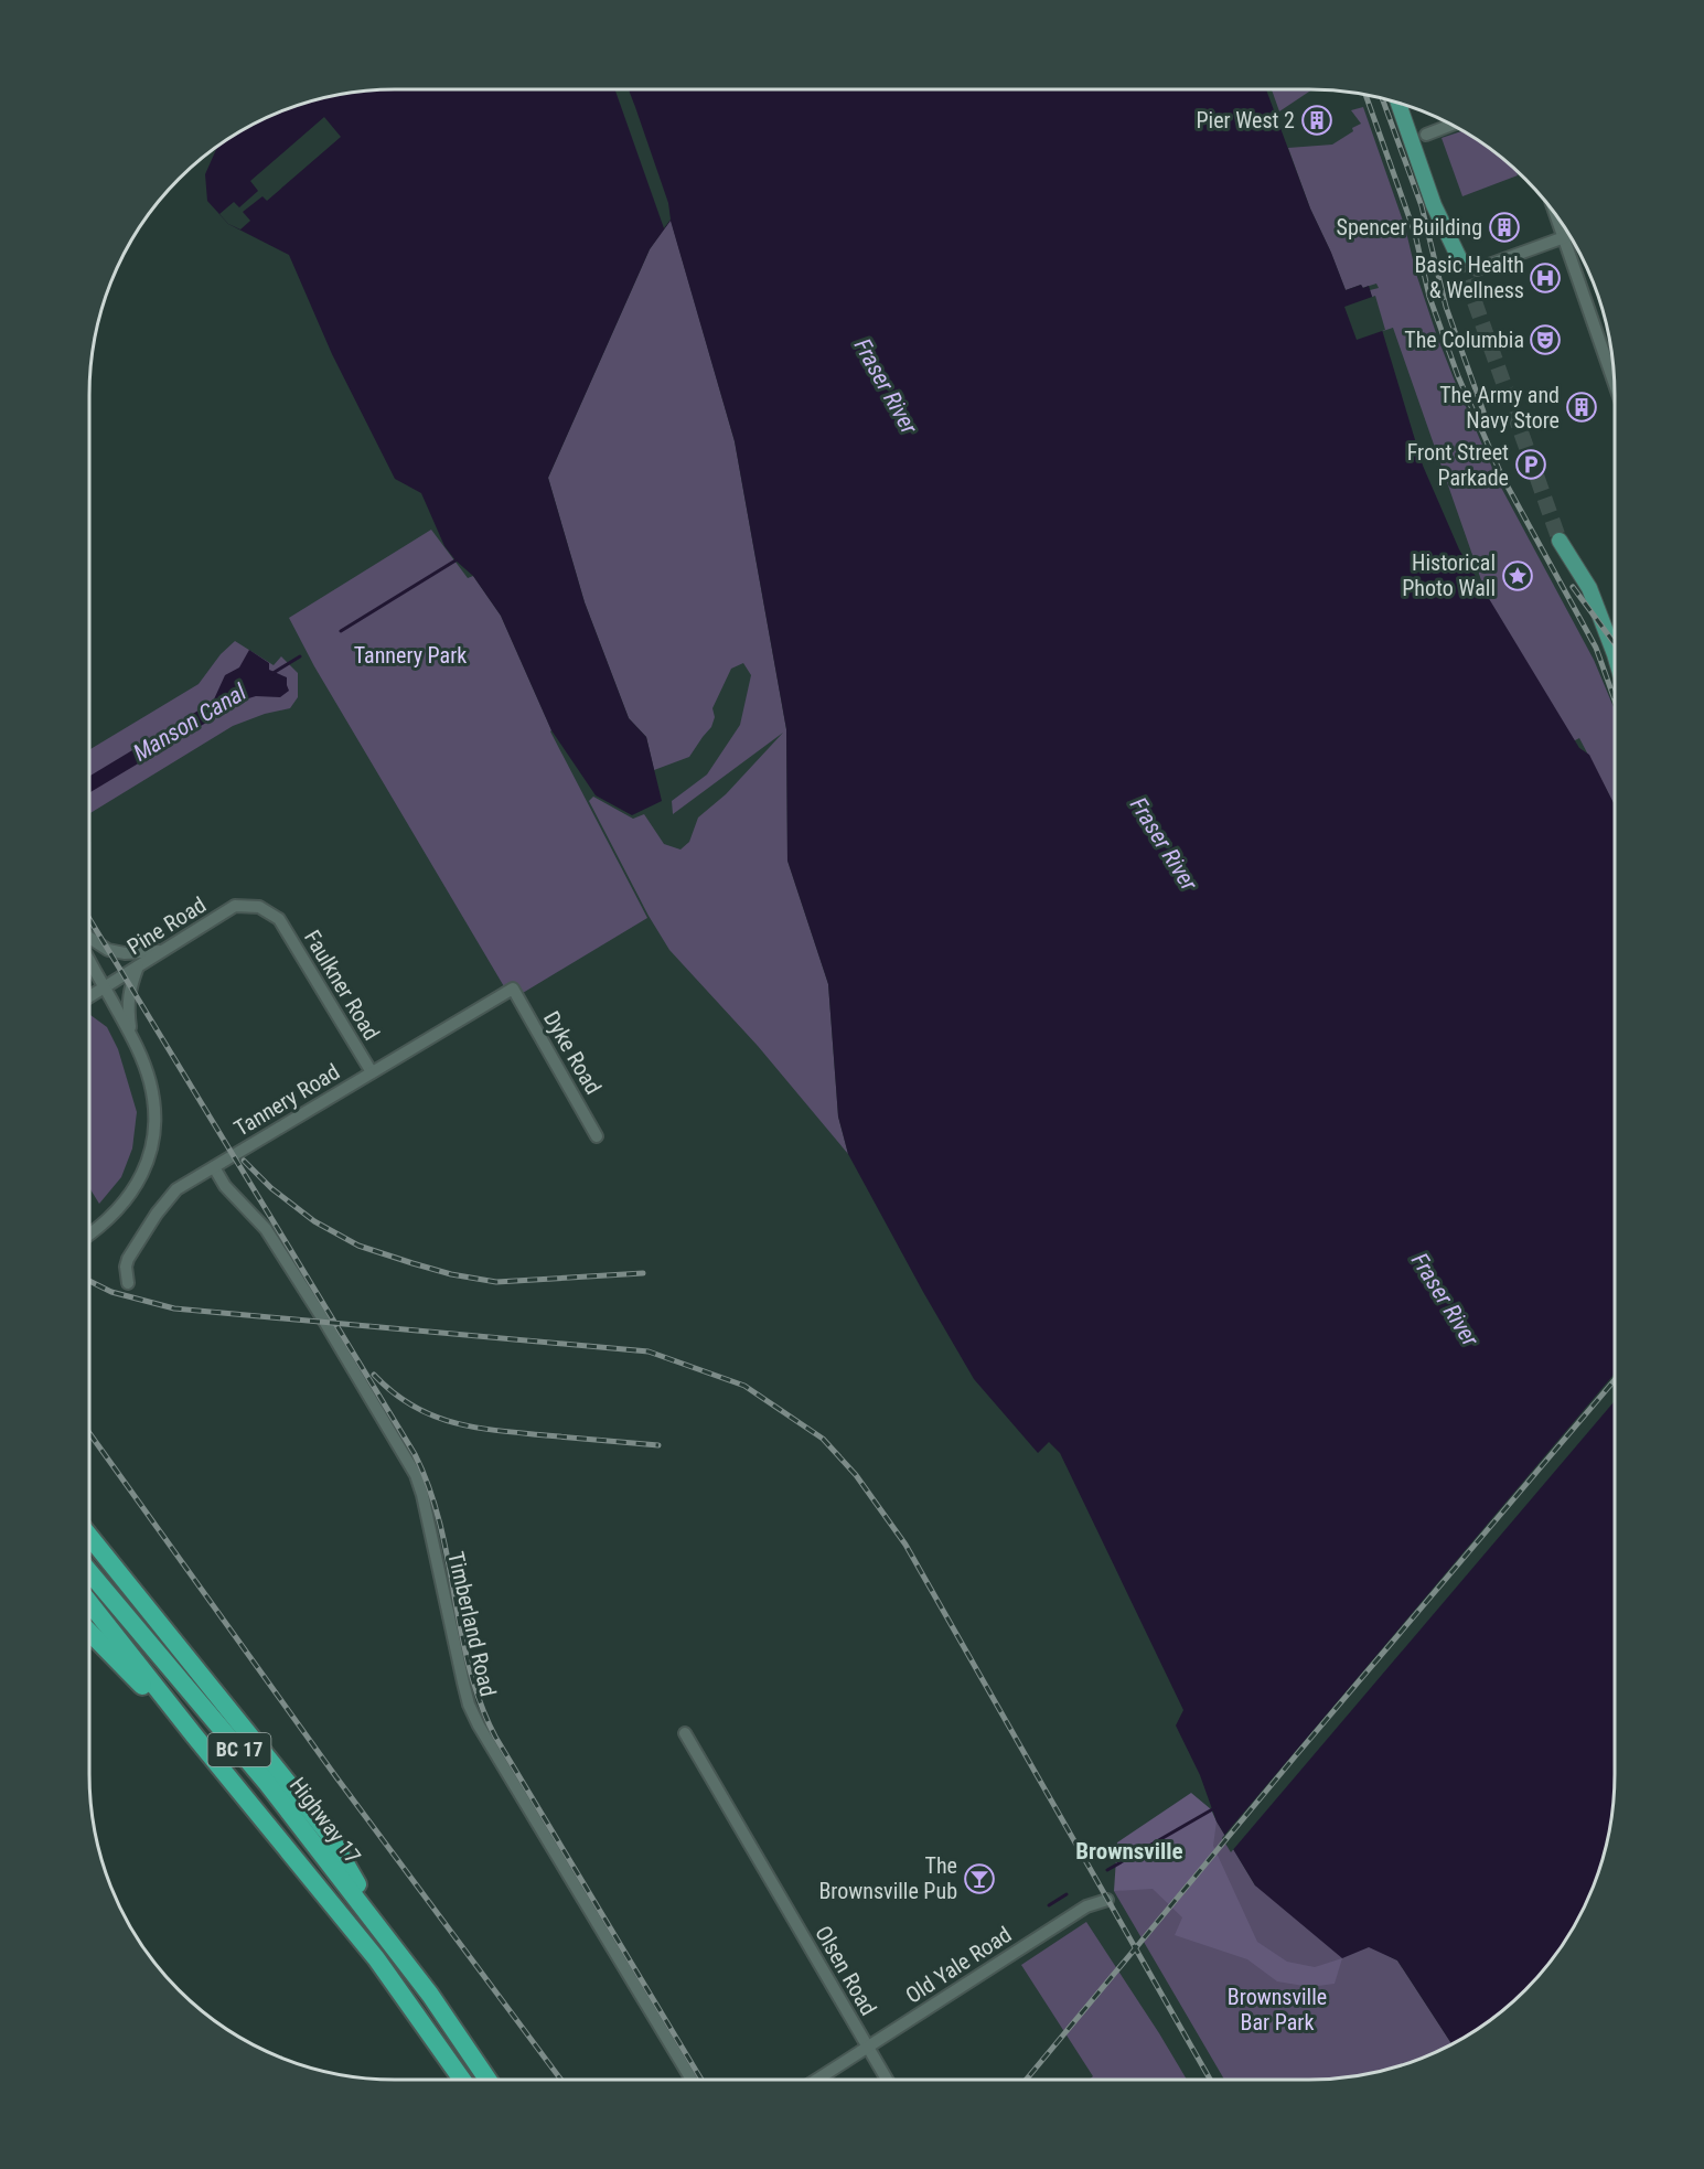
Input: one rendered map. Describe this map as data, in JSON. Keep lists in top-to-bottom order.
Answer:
{
  "streets": {
    "highway": ["BC 17", "Highway 17"],
    "street": [
      "Pine Road",
      "Faulkner Road",
      "Dyke Road",
      "Tannery Road",
      "Timberland Road",
      "Old Yale Road",
      "Olsen Road"
    ]
  },
  "crossings": [
    ["Pine Road", "Faulkner Road"],
    ["Faulkner Road", "Tannery Road"],
    ["Dyke Road", "Tannery Road"],
    ["Tannery Road", "Timberland Road"],
    ["Old Yale Road", "Olsen Road"]
  ],
  "districts": ["Brownsville"],
  "water": ["Fraser River", "Manson Canal"],
  "parks": ["Tannery Park", "Brownsville Bar Park"],
  "places": {
    "building": ["Pier West 2", "Spencer Building", "The Army and Navy Store"],
    "hospital": ["Basic Health & Wellness"],
    "theatre": ["The Columbia"],
    "parking": ["Front Street Parkade"],
    "place": ["Historical Photo Wall"],
    "bar": ["The Brownsville Pub"]
  }
}
